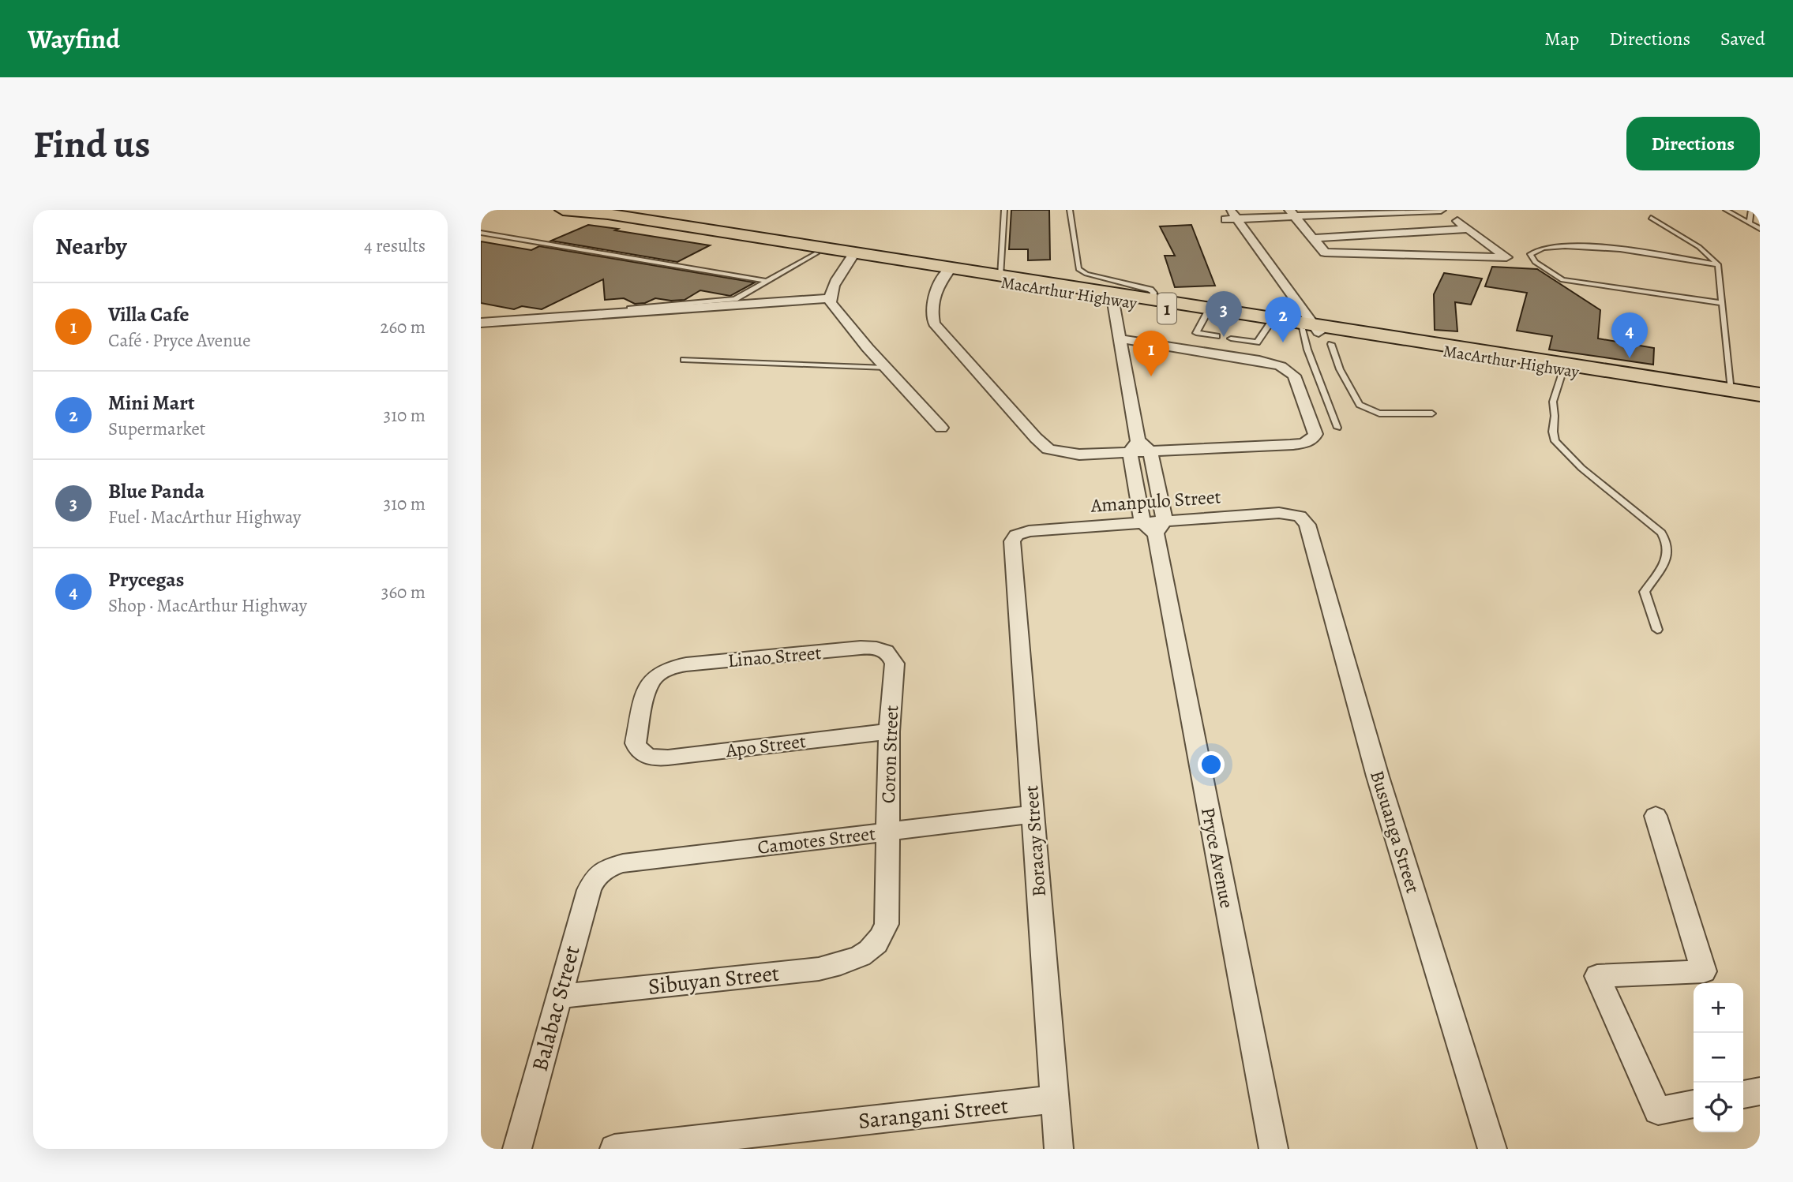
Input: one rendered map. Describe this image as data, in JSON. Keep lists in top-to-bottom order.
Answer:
{
  "streets": {
    "highway": ["MacArthur Highway", "1"],
    "street": [
      "Amanpulo Street",
      "Linao Street",
      "Apo Street",
      "Coron Street",
      "Busuanga Street",
      "Camotes Street",
      "Boracay Street",
      "Pryce Avenue",
      "Sibuyan Street",
      "Balabac Street",
      "Sarangani Street"
    ]
  },
  "crossings": [
    ["MacArthur Highway", "Pryce Avenue"],
    ["Amanpulo Street", "Busuanga Street"],
    ["Amanpulo Street", "Boracay Street"],
    ["Amanpulo Street", "Pryce Avenue"],
    ["Linao Street", "Apo Street"],
    ["Linao Street", "Coron Street"],
    ["Apo Street", "Coron Street"],
    ["Coron Street", "Camotes Street"],
    ["Coron Street", "Sibuyan Street"],
    ["Camotes Street", "Boracay Street"],
    ["Camotes Street", "Balabac Street"],
    ["Boracay Street", "Sarangani Street"],
    ["Sibuyan Street", "Balabac Street"]
  ],
  "page": {
    "header": "Wayfind",
    "nav": ["Map", "Directions", "Saved"],
    "buttons": "Directions",
    "title": "Find us",
    "heading": ["Nearby", "4 results"],
    "list": [
      {
        "mark": "1",
        "name": "Villa Cafe",
        "note": "Café · Pryce Avenue",
        "value": "260 m"
      },
      {
        "mark": "2",
        "name": "Mini Mart",
        "note": "Supermarket",
        "value": "310 m"
      },
      {
        "mark": "3",
        "name": "Blue Panda",
        "note": "Fuel · MacArthur Highway",
        "value": "310 m"
      },
      {
        "mark": "4",
        "name": "Prycegas",
        "note": "Shop · MacArthur Highway",
        "value": "360 m"
      }
    ],
    "pins": [
      "3",
      "2",
      "4",
      "1"
    ],
    "map_buttons": ["+", "−"]
  }
}
